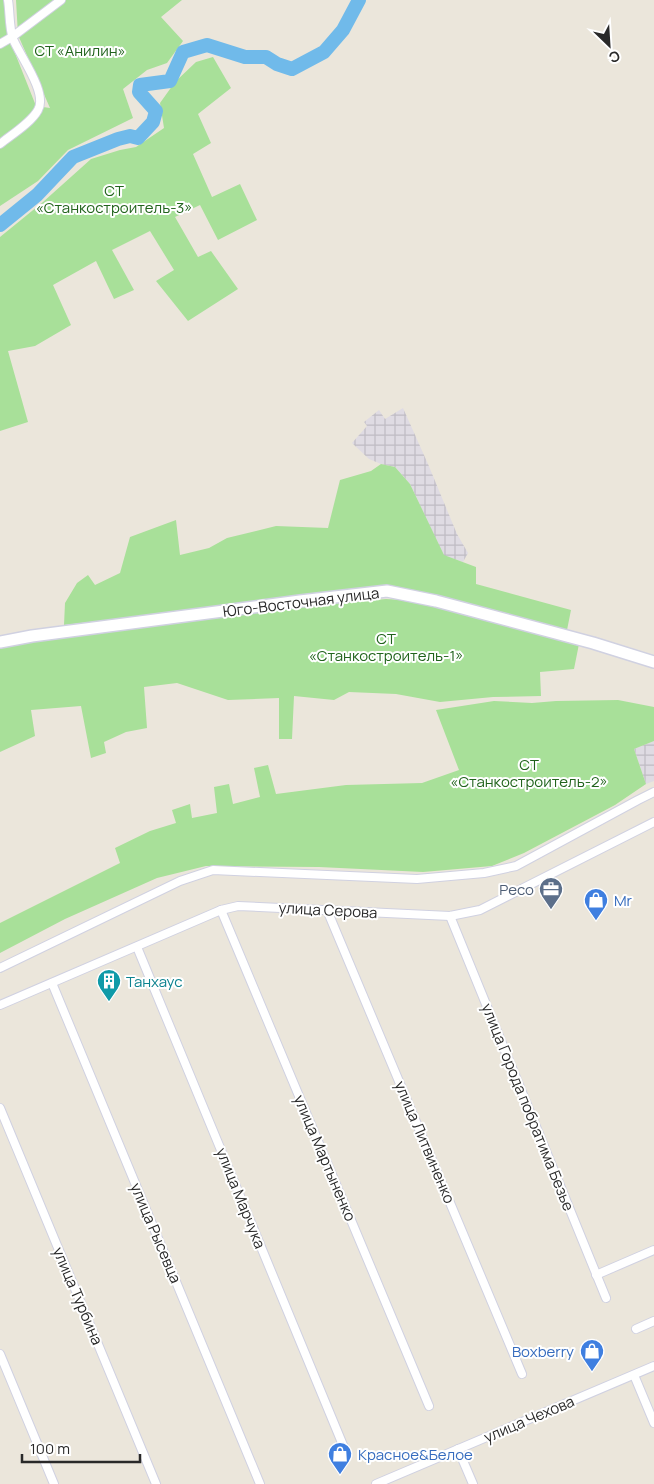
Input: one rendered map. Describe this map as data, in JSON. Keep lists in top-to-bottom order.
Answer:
{
  "streets": {
    "street": [
      "Юго-Восточная улица",
      "улица Серова",
      "улица Города побратима Безье",
      "улица Литвиненко",
      "улица Мартыненко",
      "улица Марчука",
      "улица Рысевца",
      "улица Турбина",
      "улица Чехова"
    ]
  },
  "crossings": [
    ["улица Серова", "улица Города побратима Безье"],
    ["улица Серова", "улица Литвиненко"],
    ["улица Серова", "улица Мартыненко"],
    ["улица Серова", "улица Марчука"],
    ["улица Серова", "улица Рысевца"]
  ],
  "parks": [
    "СТ «Анилин»",
    "СТ «Станкостроитель-3»",
    "СТ «Станкостроитель-1»",
    "СТ «Станкостроитель-2»"
  ],
  "places": {
    "office": ["Ресо"],
    "shop": ["Mr", "Boxberry", "Красное&Белое"],
    "building": ["Танхаус"]
  },
  "scale_bar": "100 m",
  "north": "bottom right"
}
